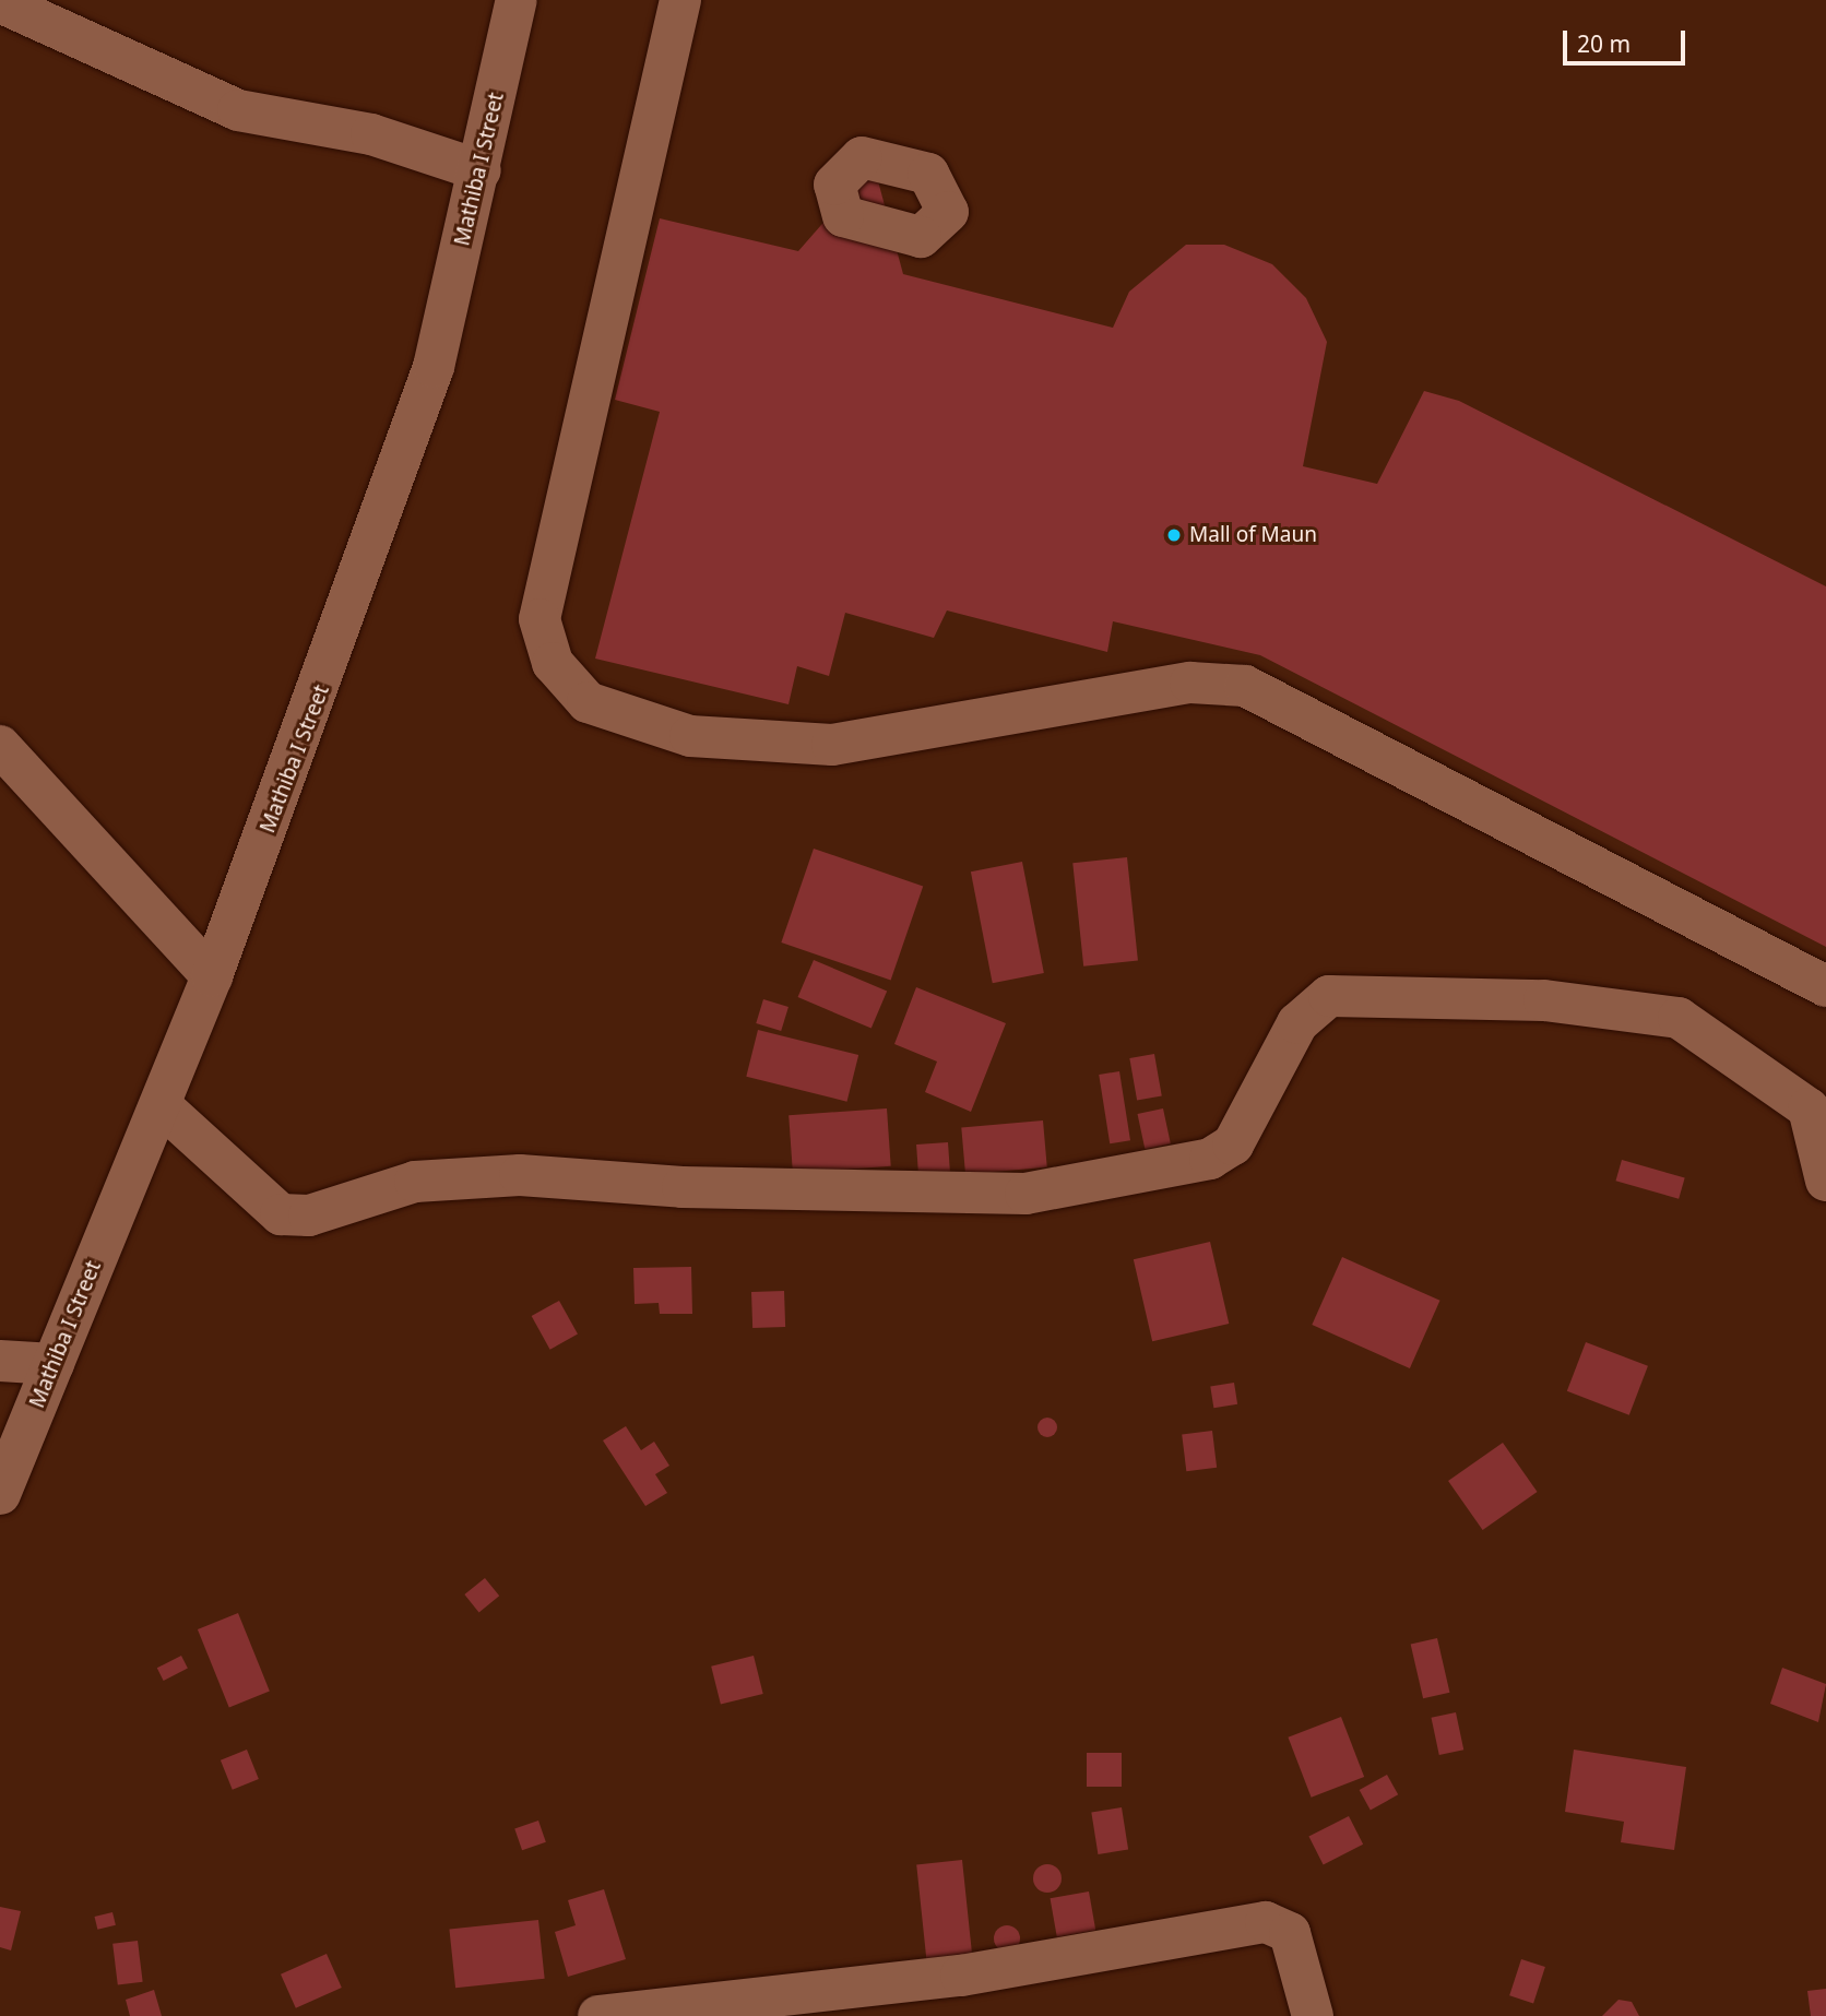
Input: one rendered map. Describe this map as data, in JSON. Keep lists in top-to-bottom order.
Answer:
{
  "streets": {
    "street": ["Mathiba I Street"]
  },
  "places": ["Mall of Maun"],
  "scale_bar": "20 m"
}
